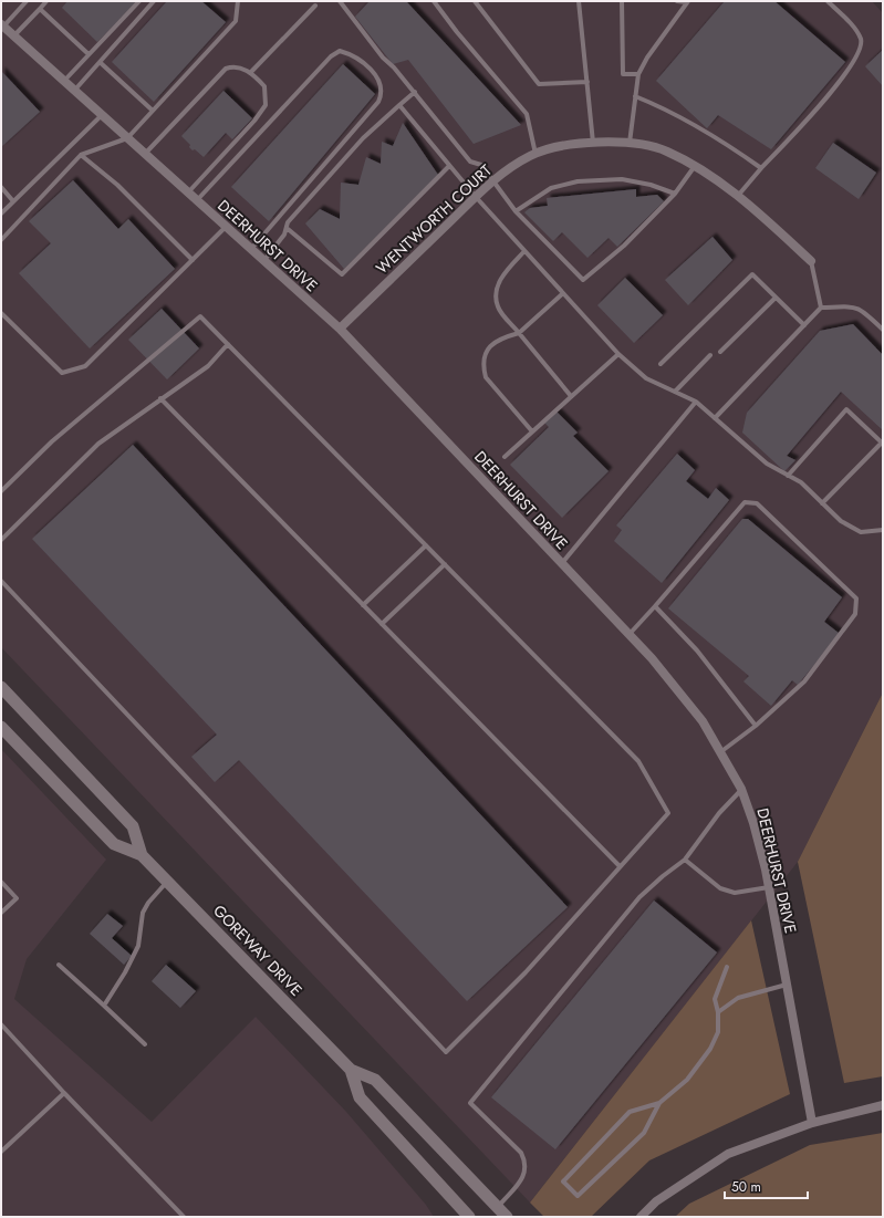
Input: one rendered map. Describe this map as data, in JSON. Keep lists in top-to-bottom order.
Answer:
{
  "streets": {
    "main road": ["GOREWAY DRIVE"],
    "street": ["WENTWORTH COURT", "DEERHURST DRIVE"]
  },
  "crossings": [
    ["WENTWORTH COURT", "DEERHURST DRIVE"]
  ],
  "scale_bar": "50 m"
}
